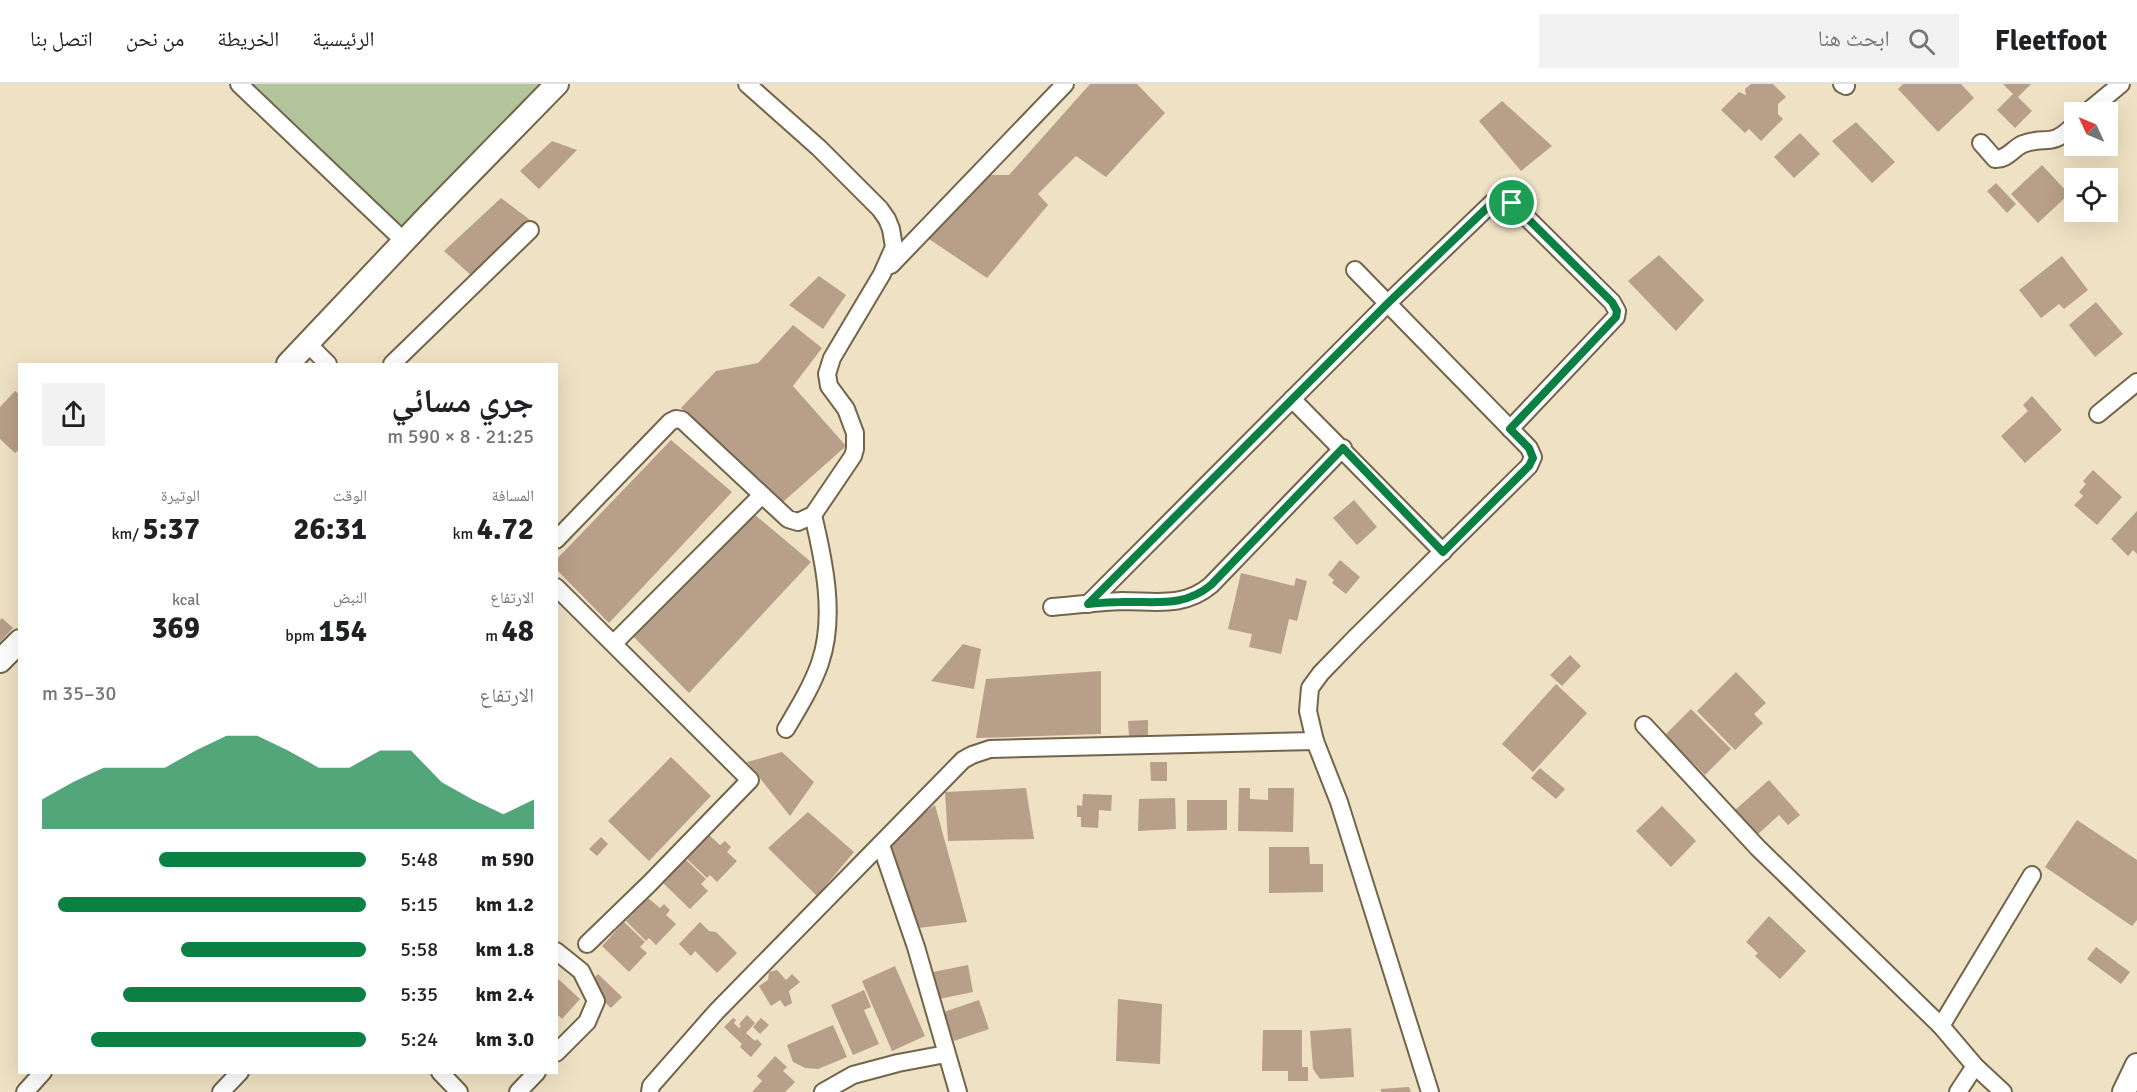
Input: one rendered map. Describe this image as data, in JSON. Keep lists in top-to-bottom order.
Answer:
{
  "north": "top left",
  "page": {
    "header": "Fleetfoot",
    "search": "ابحث هنا",
    "nav": [
      "الرئيسية",
      "الخريطة",
      "من نحن",
      "اتصل بنا"
    ],
    "heading": ["جري مسائي", "21:25 · 8 × 590 m"],
    "stats": [
      ["المسافة", "4.72 km"],
      ["الوقت", "26:31"],
      ["الوتيرة", "5:37 /km"],
      ["الارتفاع", "48 m"],
      ["النبض", "154 bpm"],
      ["kcal", "369"]
    ],
    "chart": ["الارتفاع", "30–35 m"],
    "list": [
      {
        "name": "590 m",
        "note": "5:48"
      },
      {
        "name": "1.2 km",
        "note": "5:15"
      },
      {
        "name": "1.8 km",
        "note": "5:58"
      },
      {
        "name": "2.4 km",
        "note": "5:35"
      },
      {
        "name": "3.0 km",
        "note": "5:24"
      }
    ]
  }
}
